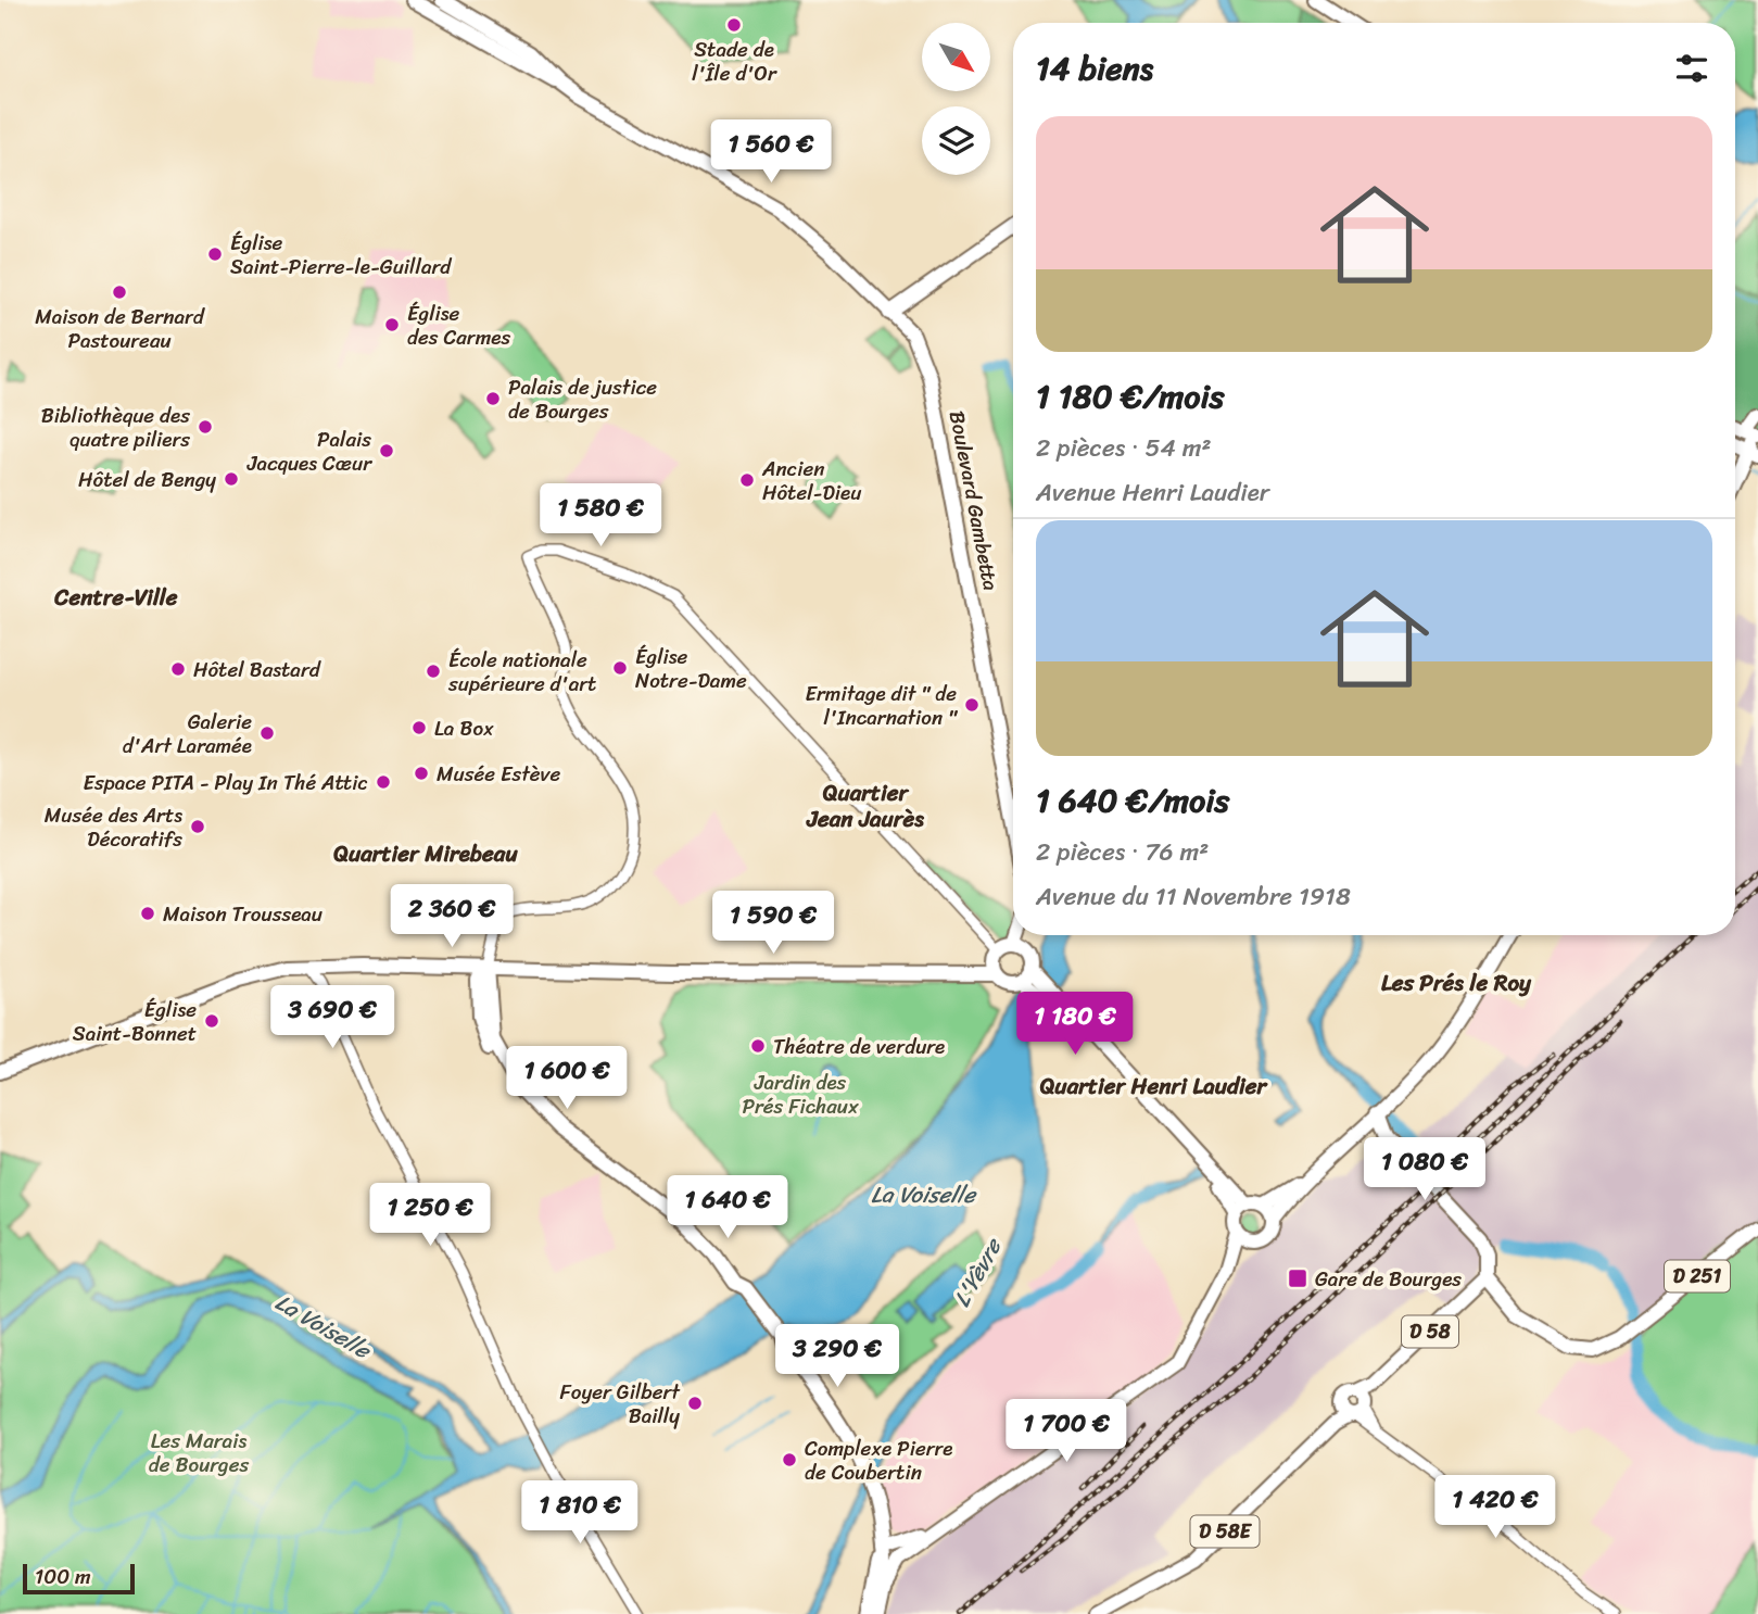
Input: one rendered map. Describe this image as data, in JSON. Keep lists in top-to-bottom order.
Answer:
{
  "streets": {
    "main road": [
      "Boulevard Gambetta",
      "D 251",
      "D 58",
      "D 58E"
    ]
  },
  "crossings": [
    ["D 251", "D 58"],
    ["D 58", "D 58E"]
  ],
  "districts": [
    "Centre-Ville",
    "Quartier Jean Jaurès",
    "Quartier Mirebeau",
    "Les Prés le Roy",
    "Quartier Henri Laudier"
  ],
  "water": ["La Voiselle", "L'Yèvre"],
  "parks": ["Jardin des Prés Fichaux", "Les Marais de Bourges"],
  "places": {
    "other": [
      "Stade de l'Île d'Or",
      "Église Saint-Pierre-le-Guillard",
      "Maison de Bernard Pastoureau",
      "Église des Carmes",
      "Palais de justice de Bourges",
      "Bibliothèque des quatre piliers",
      "Palais Jacques Cœur",
      "Hôtel de Bengy",
      "Ancien Hôtel-Dieu",
      "Église Notre-Dame",
      "Hôtel Bastard",
      "École nationale supérieure d'art",
      "Ermitage dit \" de l'Incarnation \"",
      "La Box",
      "Galerie d'Art Laramée",
      "Musée Estève",
      "Espace PITA - Play In Thé Attic",
      "Musée des Arts Décoratifs",
      "Maison Trousseau",
      "Église Saint-Bonnet",
      "Théatre de verdure",
      "Foyer Gilbert Bailly",
      "Complexe Pierre de Coubertin"
    ],
    "transit": ["Gare de Bourges"]
  },
  "scale_bar": "100 m",
  "north": "bottom right",
  "page": {
    "heading": "14 biens",
    "list": [
      {
        "name": "1 180 €/mois",
        "note": "2 pièces · 54 m² · Avenue Henri Laudier"
      },
      {
        "name": "1 640 €/mois",
        "note": "2 pièces · 76 m² · Avenue du 11 Novembre 1918"
      }
    ],
    "price": [
      "1 560 €",
      "1 580 €",
      "2 360 €",
      "1 590 €",
      "3 690 €",
      "1 180 €",
      "1 600 €",
      "1 080 €",
      "1 640 €",
      "1 250 €",
      "3 290 €",
      "1 700 €",
      "1 420 €",
      "1 810 €"
    ],
    "scale": "100 m"
  }
}
